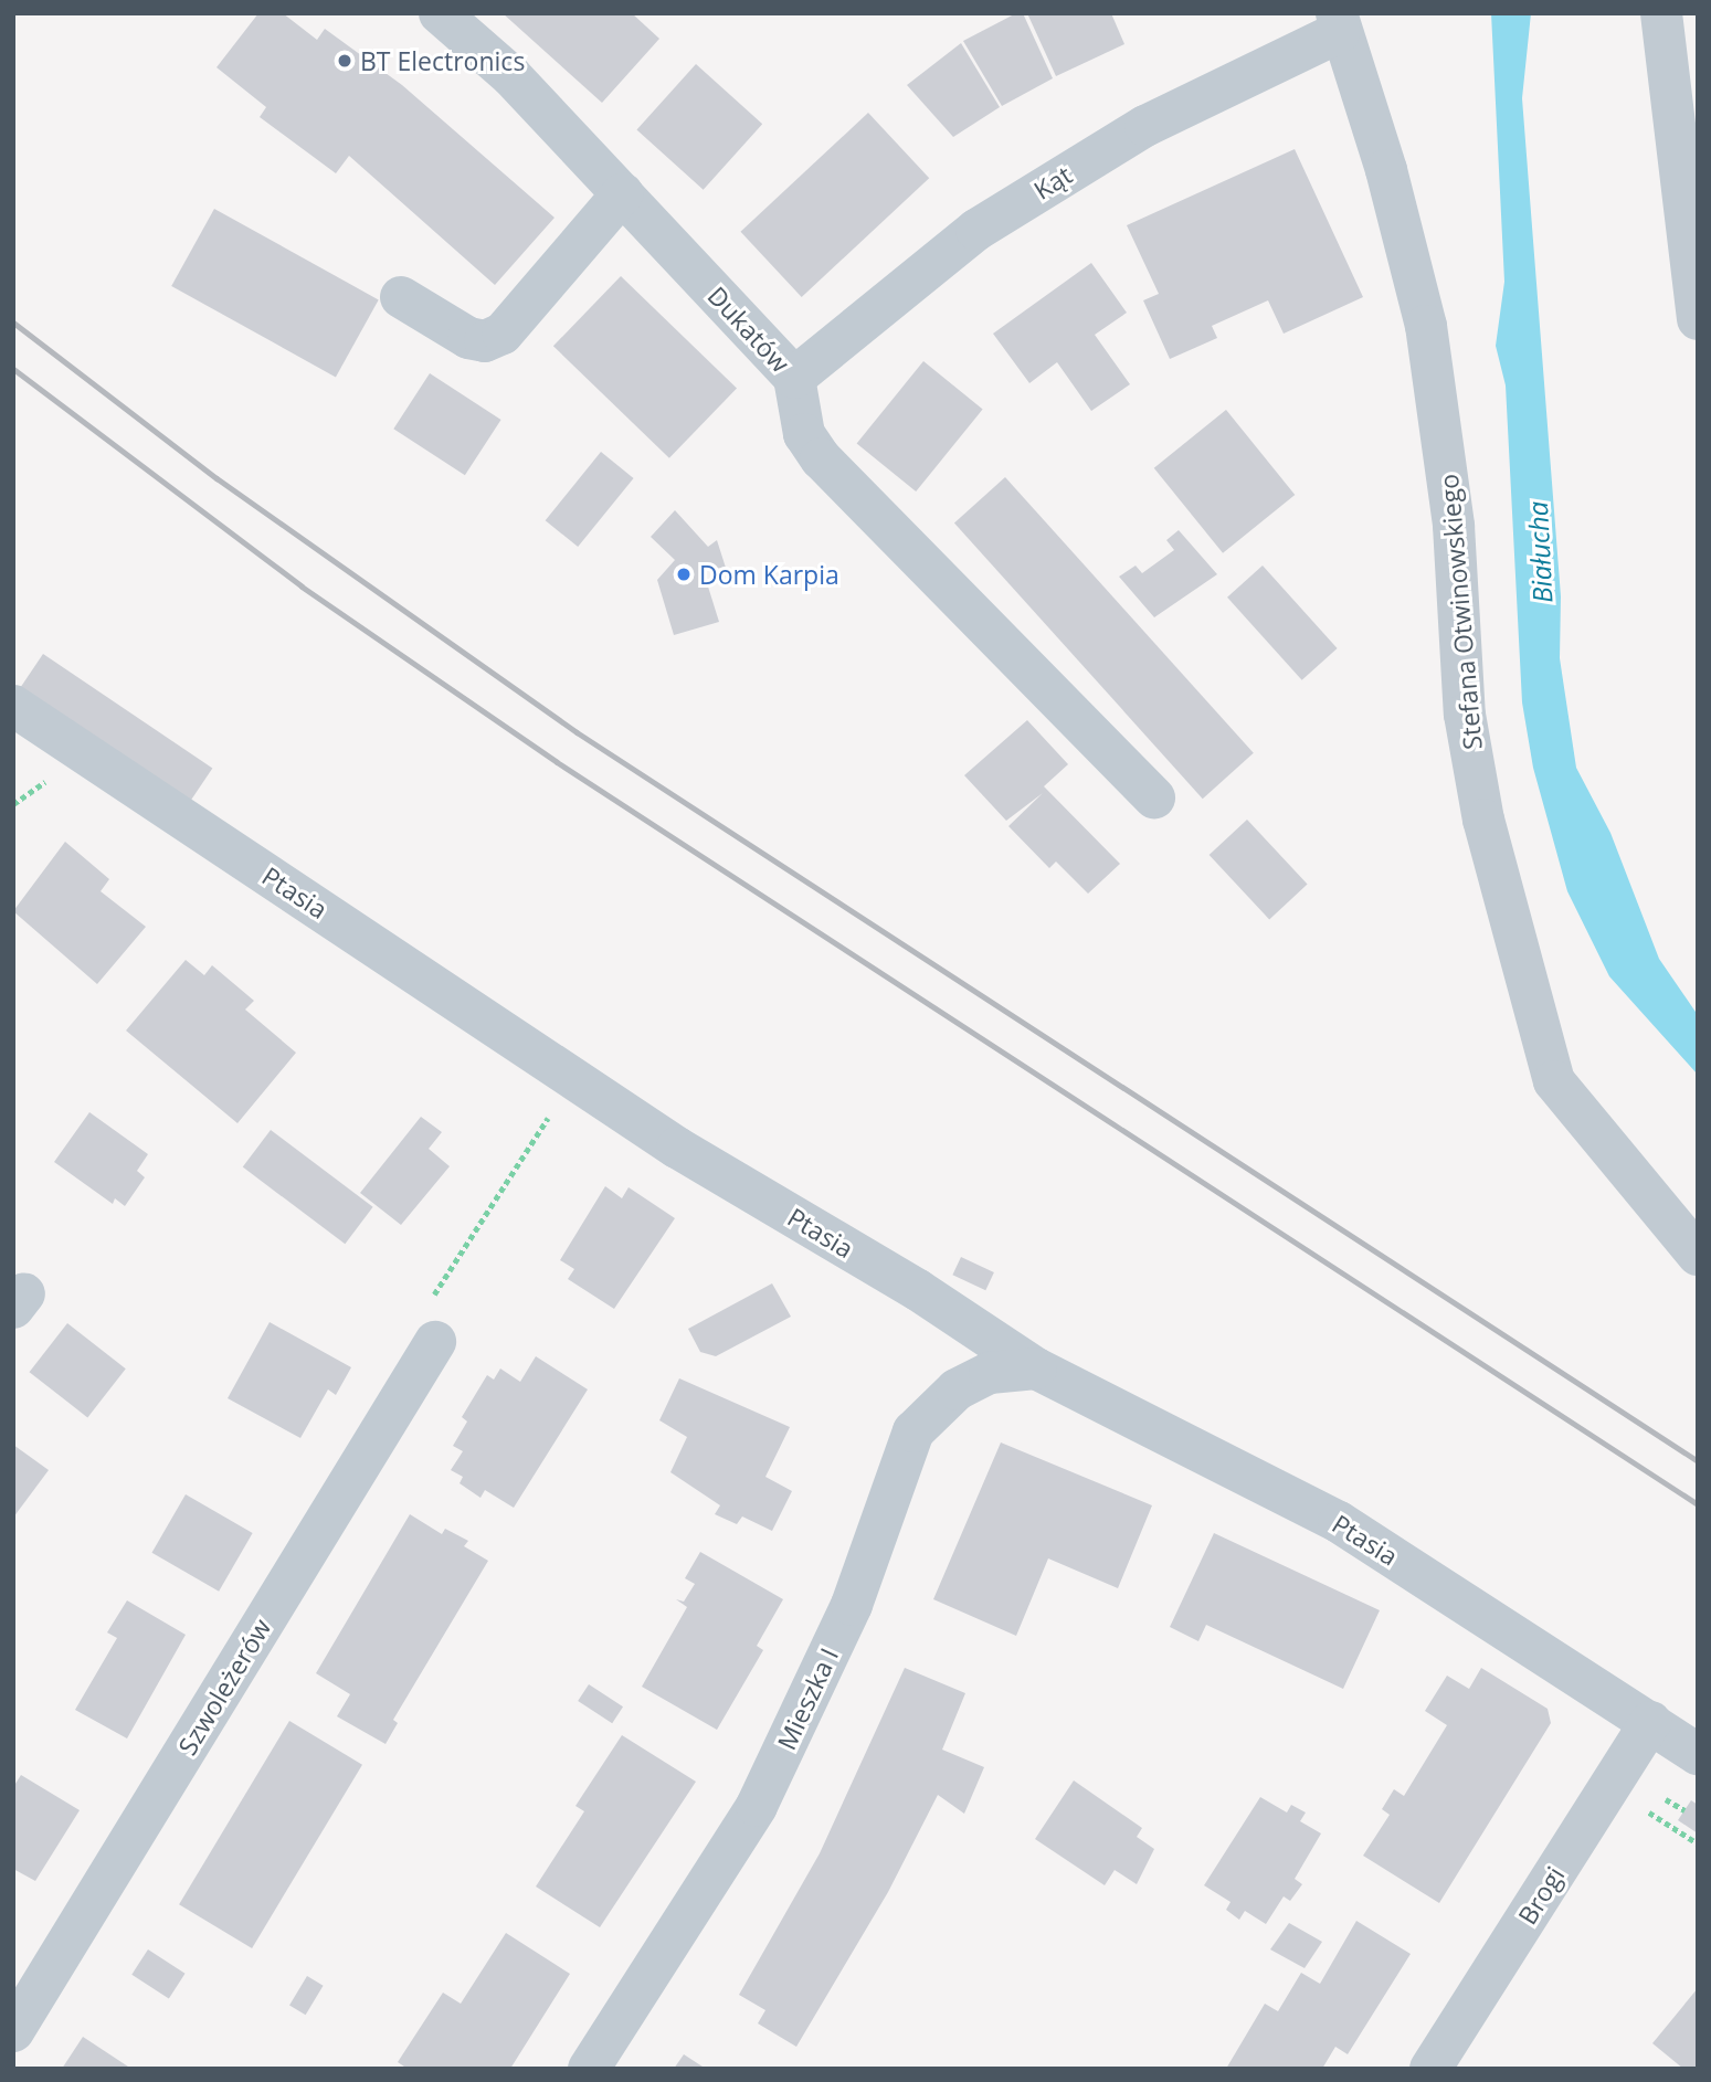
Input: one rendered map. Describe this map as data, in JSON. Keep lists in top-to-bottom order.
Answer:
{
  "streets": {
    "street": [
      "Kąt",
      "Dukatów",
      "Stefana Otwinowskiego",
      "Ptasia",
      "Szwoleżerów",
      "Mieszka I",
      "Brogi"
    ]
  },
  "crossings": [
    ["Kąt", "Dukatów"],
    ["Kąt", "Stefana Otwinowskiego"],
    ["Ptasia", "Mieszka I"],
    ["Ptasia", "Brogi"]
  ],
  "water": ["Białucha"],
  "places": ["BT Electronics", "Dom Karpia"]
}
